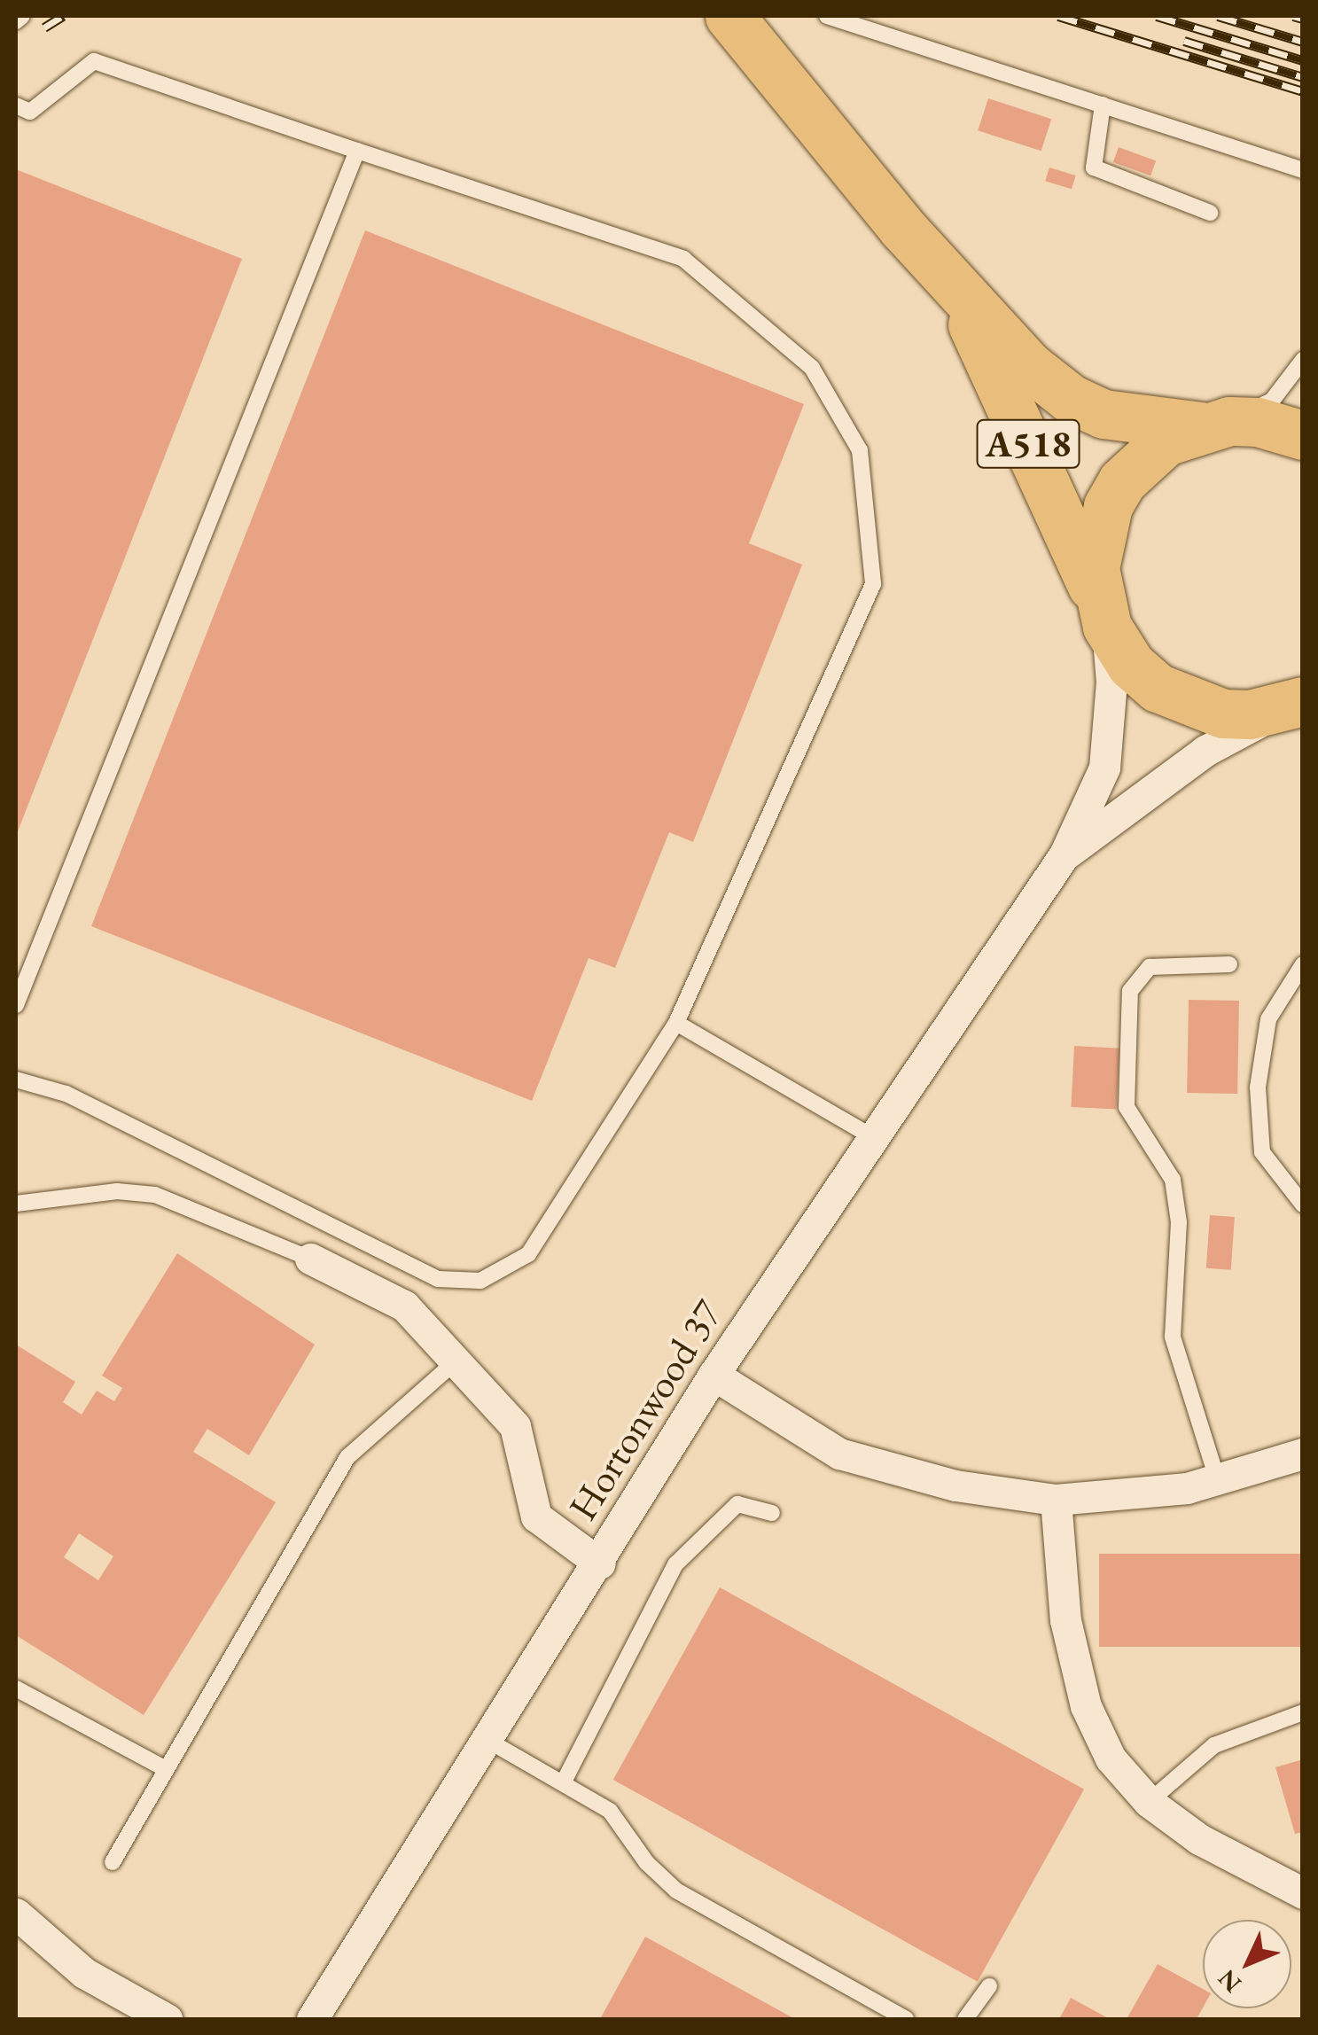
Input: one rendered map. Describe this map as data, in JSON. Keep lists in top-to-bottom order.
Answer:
{
  "streets": {
    "highway": ["A518"],
    "street": ["Hortonwood 37"]
  },
  "crossings": [
    ["A518", "Hortonwood 37"]
  ],
  "north": "bottom left"
}
